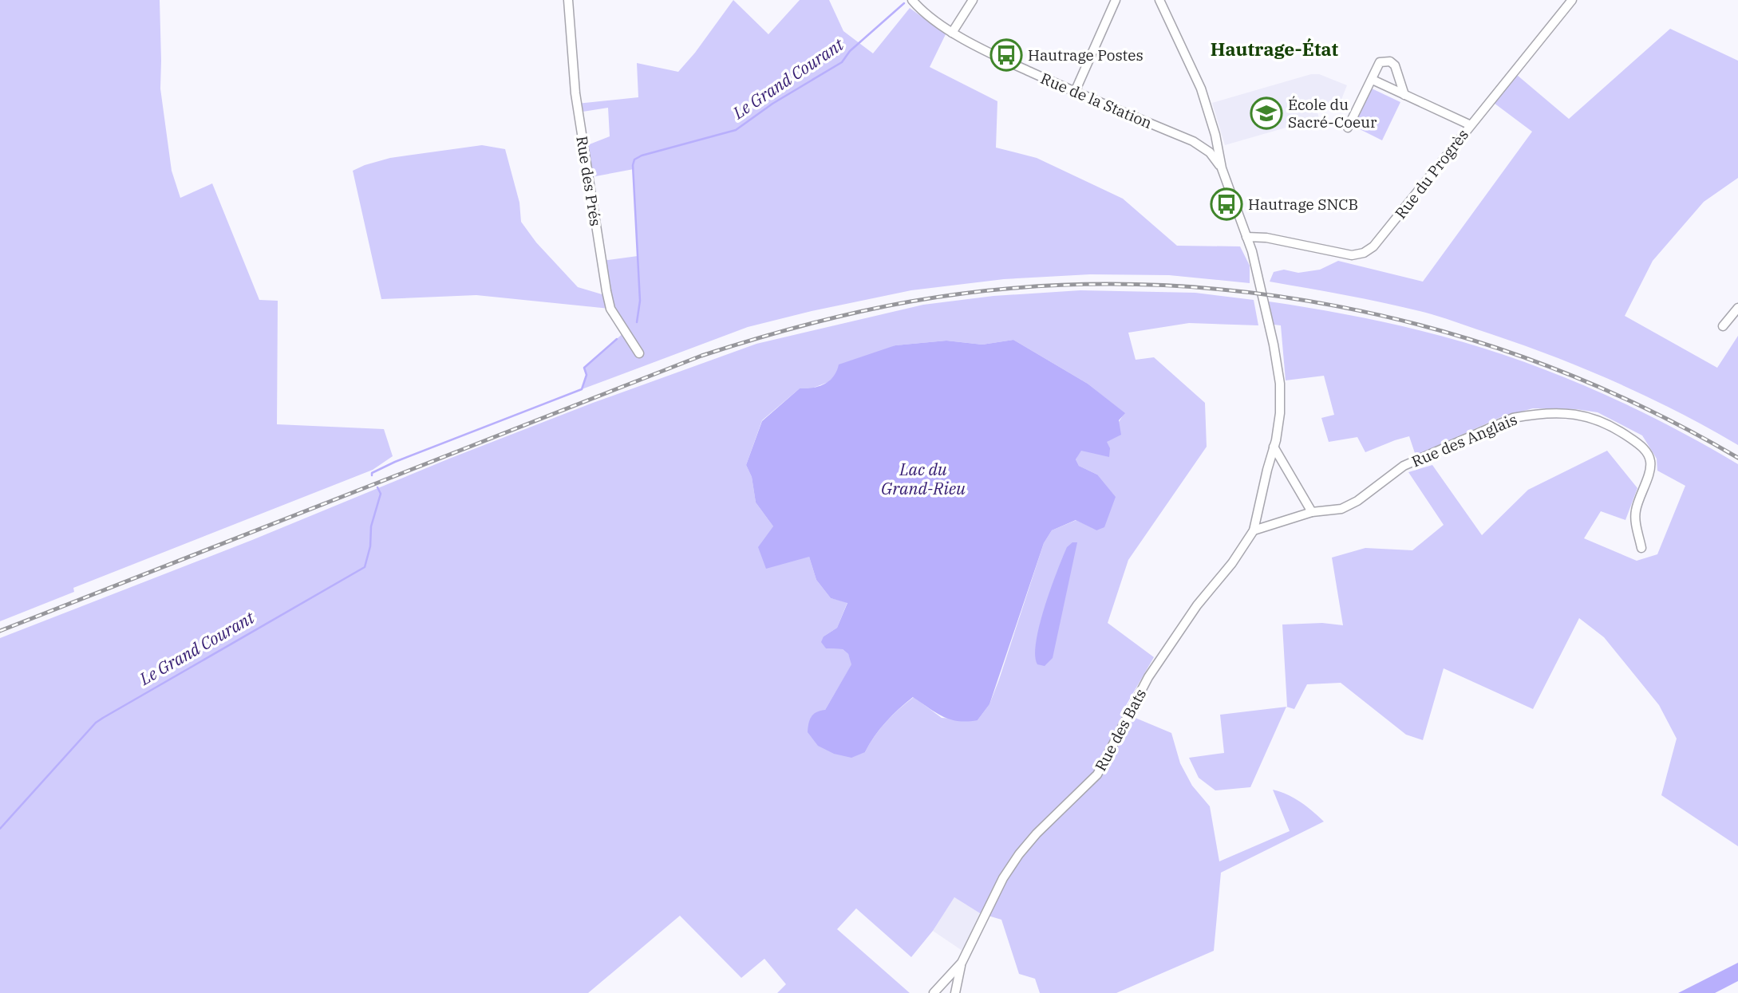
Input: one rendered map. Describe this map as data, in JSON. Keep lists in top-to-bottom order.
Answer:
{
  "streets": {
    "street": [
      "Rue de la Station",
      "Rue du Progrès",
      "Rue des Prés",
      "Rue des Anglais",
      "Rue des Bats"
    ]
  },
  "crossings": [
    ["Rue de la Station", "Rue des Bats"],
    ["Rue du Progrès", "Rue des Bats"],
    ["Rue des Anglais", "Rue des Bats"]
  ],
  "districts": ["Hautrage-État"],
  "water": ["Le Grand Courant", "Lac du Grand-Rieu"],
  "places": {
    "bus stop": ["Hautrage Postes", "Hautrage SNCB"],
    "school or university": ["École du Sacré-Coeur"]
  }
}
